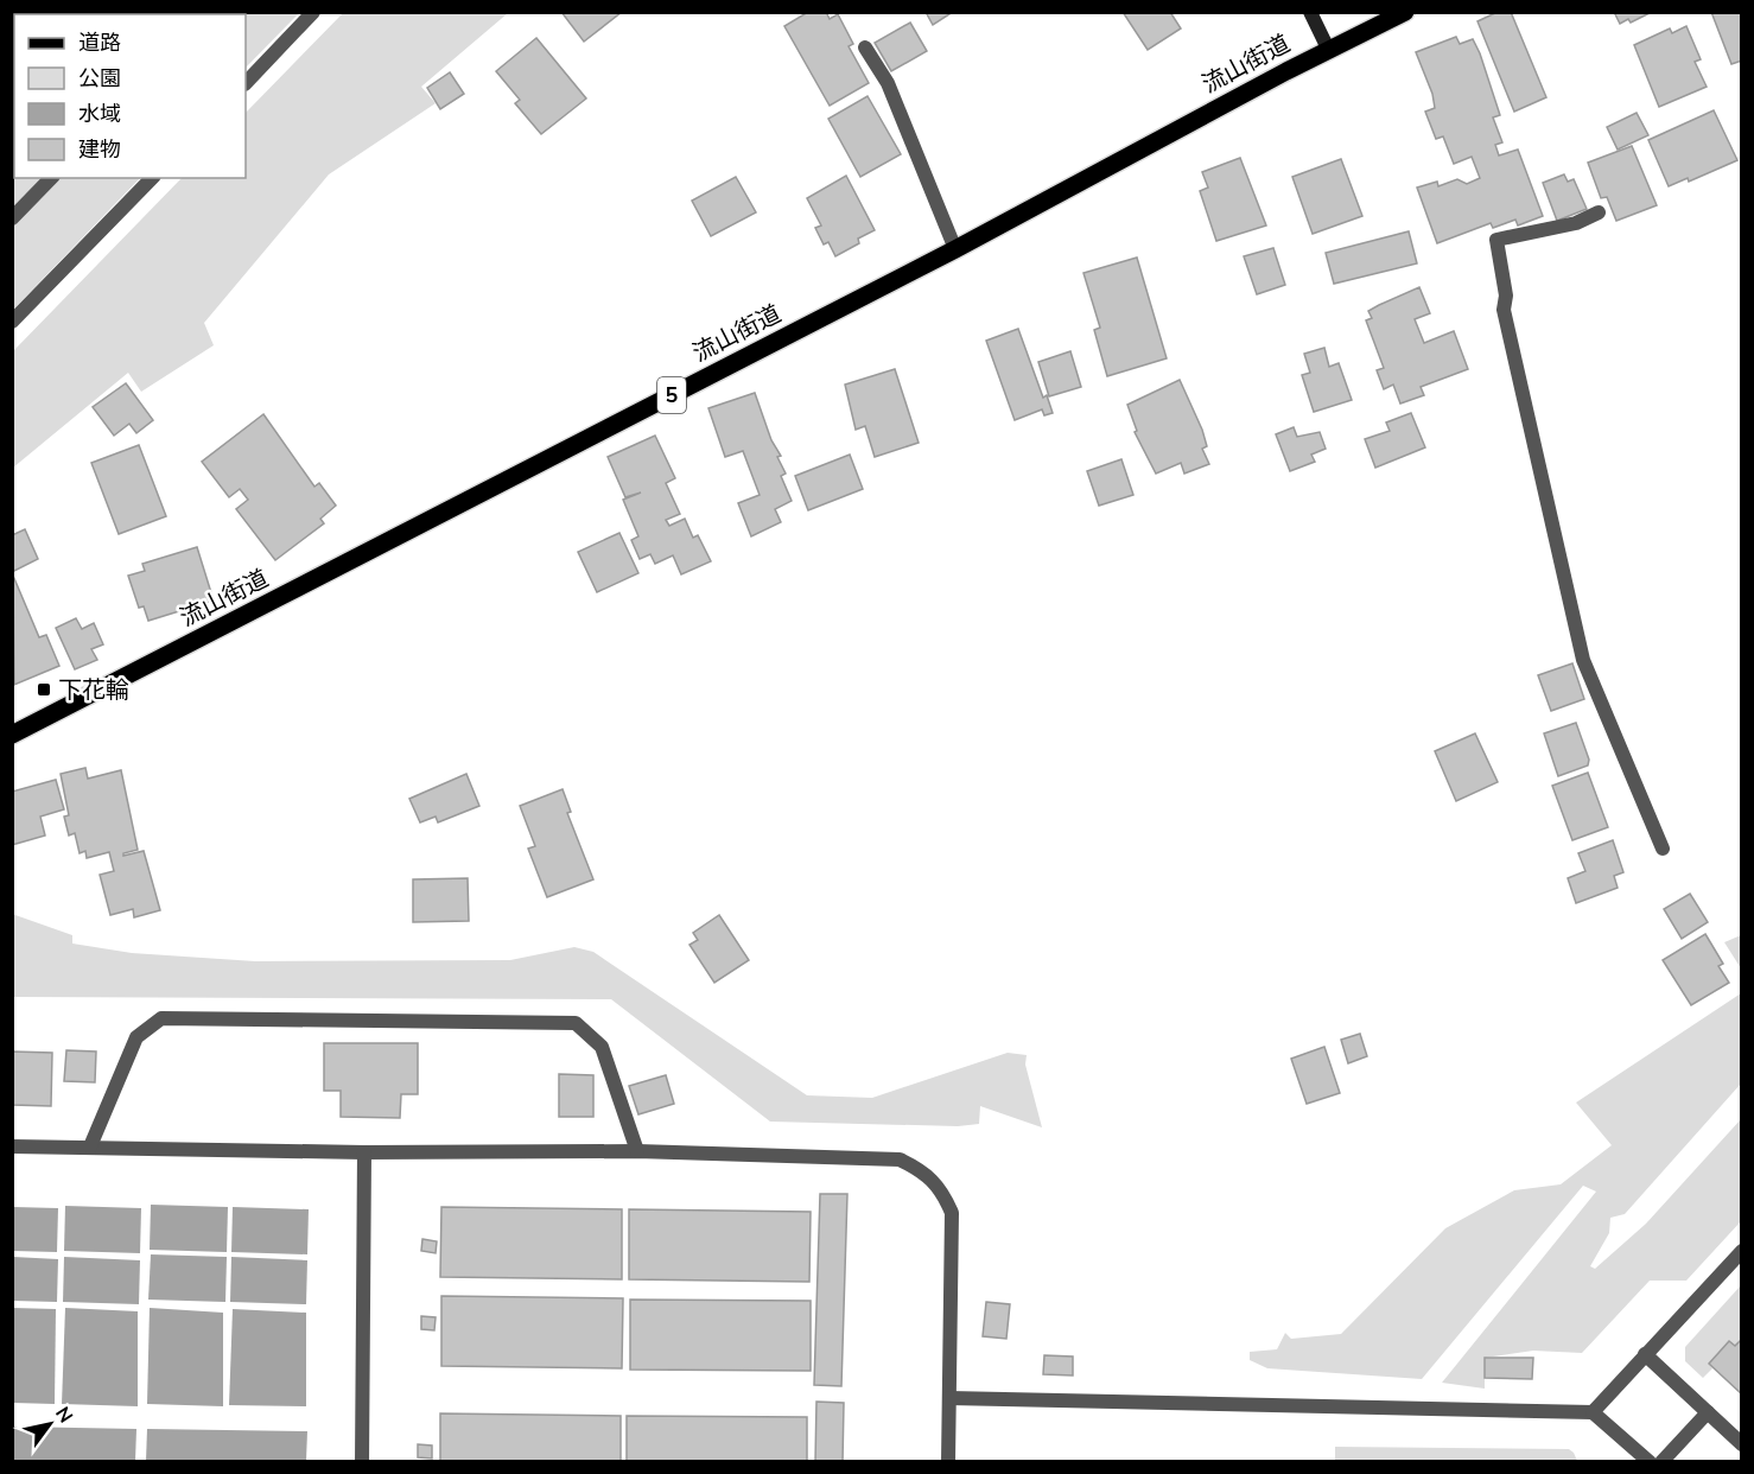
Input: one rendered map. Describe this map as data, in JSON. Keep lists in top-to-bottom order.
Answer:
{
  "streets": {
    "main road": ["流山街道", "5"]
  },
  "places": {
    "transit": ["下花輪"]
  },
  "legend": [
    "道路",
    "公園",
    "水域",
    "建物"
  ],
  "north": "top right"
}
